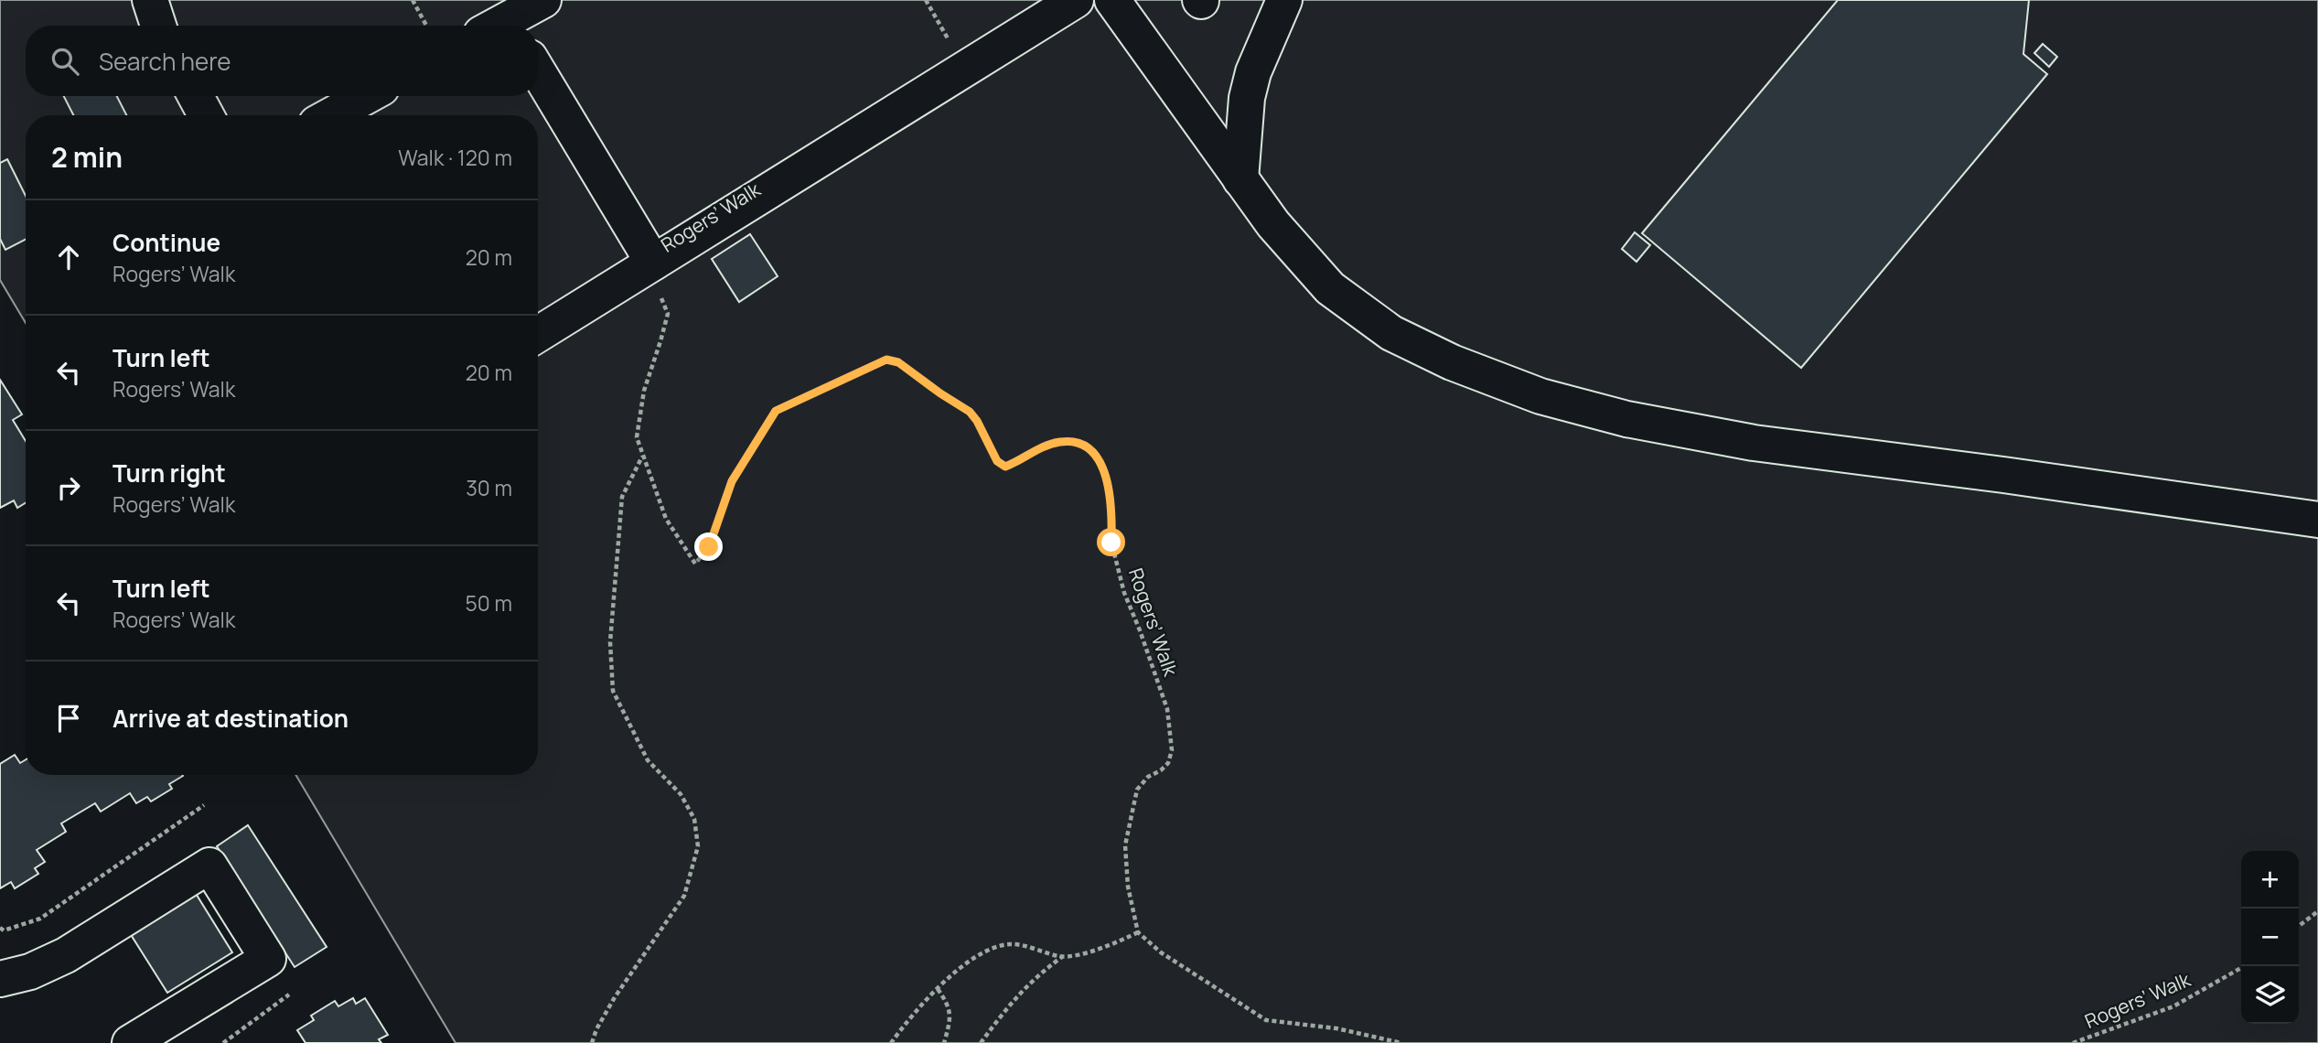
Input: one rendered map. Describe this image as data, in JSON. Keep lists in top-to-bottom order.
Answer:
{
  "streets": {
    "path": ["Rogers’ Walk"]
  },
  "page": {
    "search": "Search here",
    "heading": ["2 min", "Walk · 120 m"],
    "list": [
      ["Continue", "Rogers’ Walk", "20 m"],
      ["Turn left", "Rogers’ Walk", "20 m"],
      ["Turn right", "Rogers’ Walk", "30 m"],
      ["Turn left", "Rogers’ Walk", "50 m"],
      "Arrive at destination"
    ],
    "map_buttons": ["+", "−"]
  }
}
